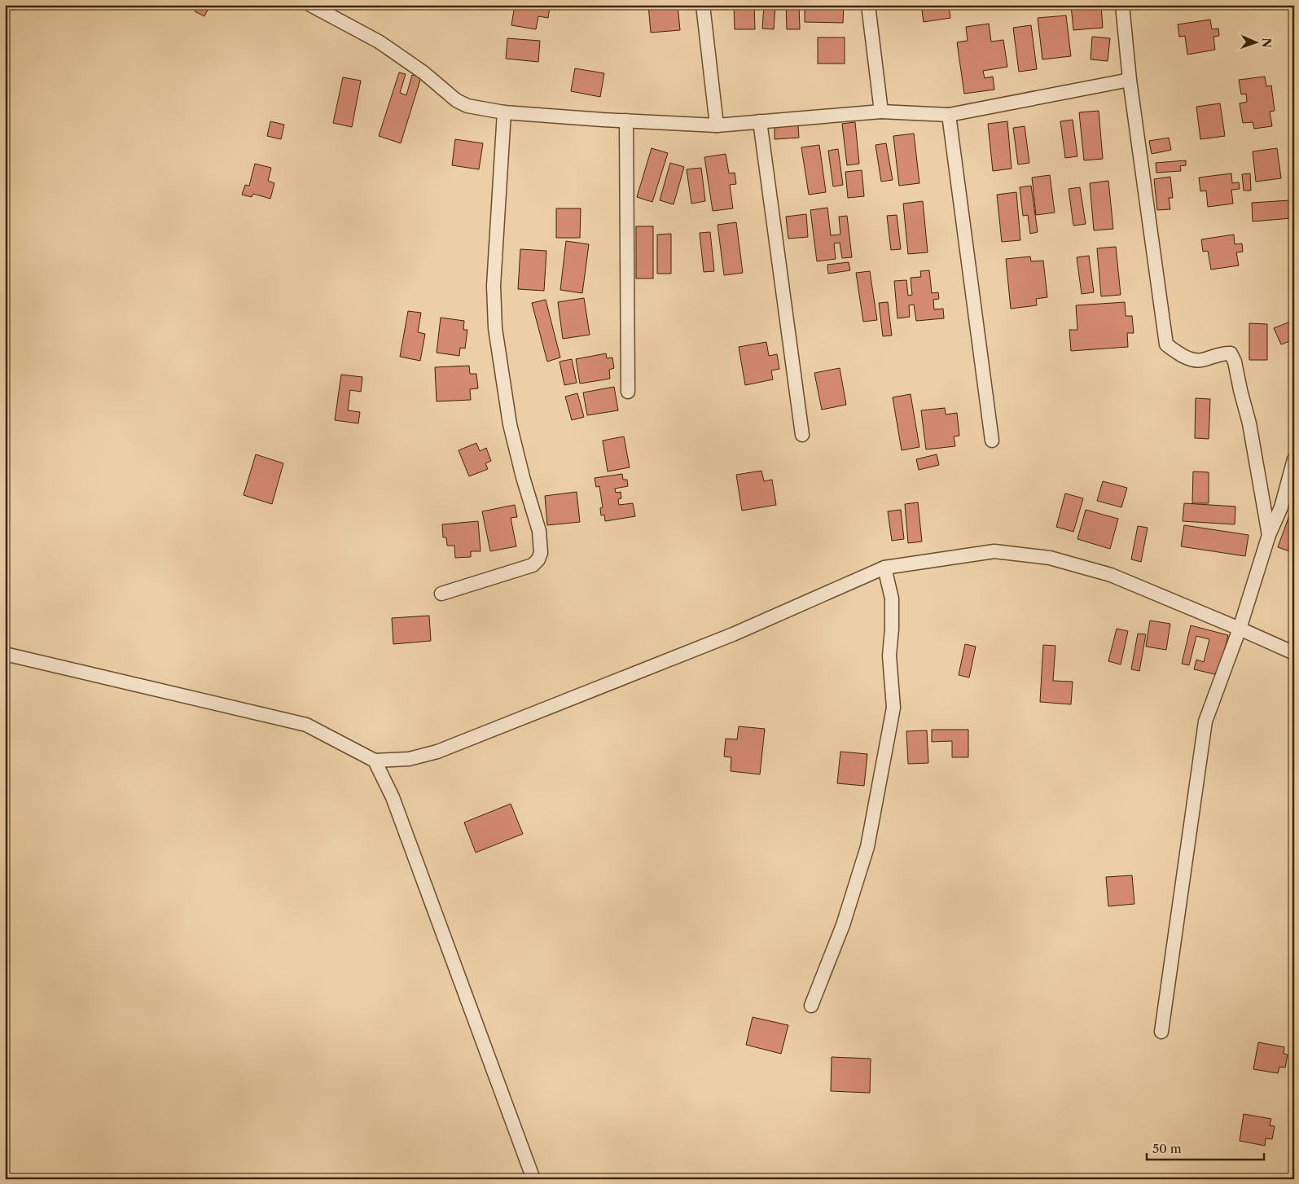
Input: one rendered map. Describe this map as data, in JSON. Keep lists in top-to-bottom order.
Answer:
{
  "scale_bar": "50 m",
  "north": "right"
}
